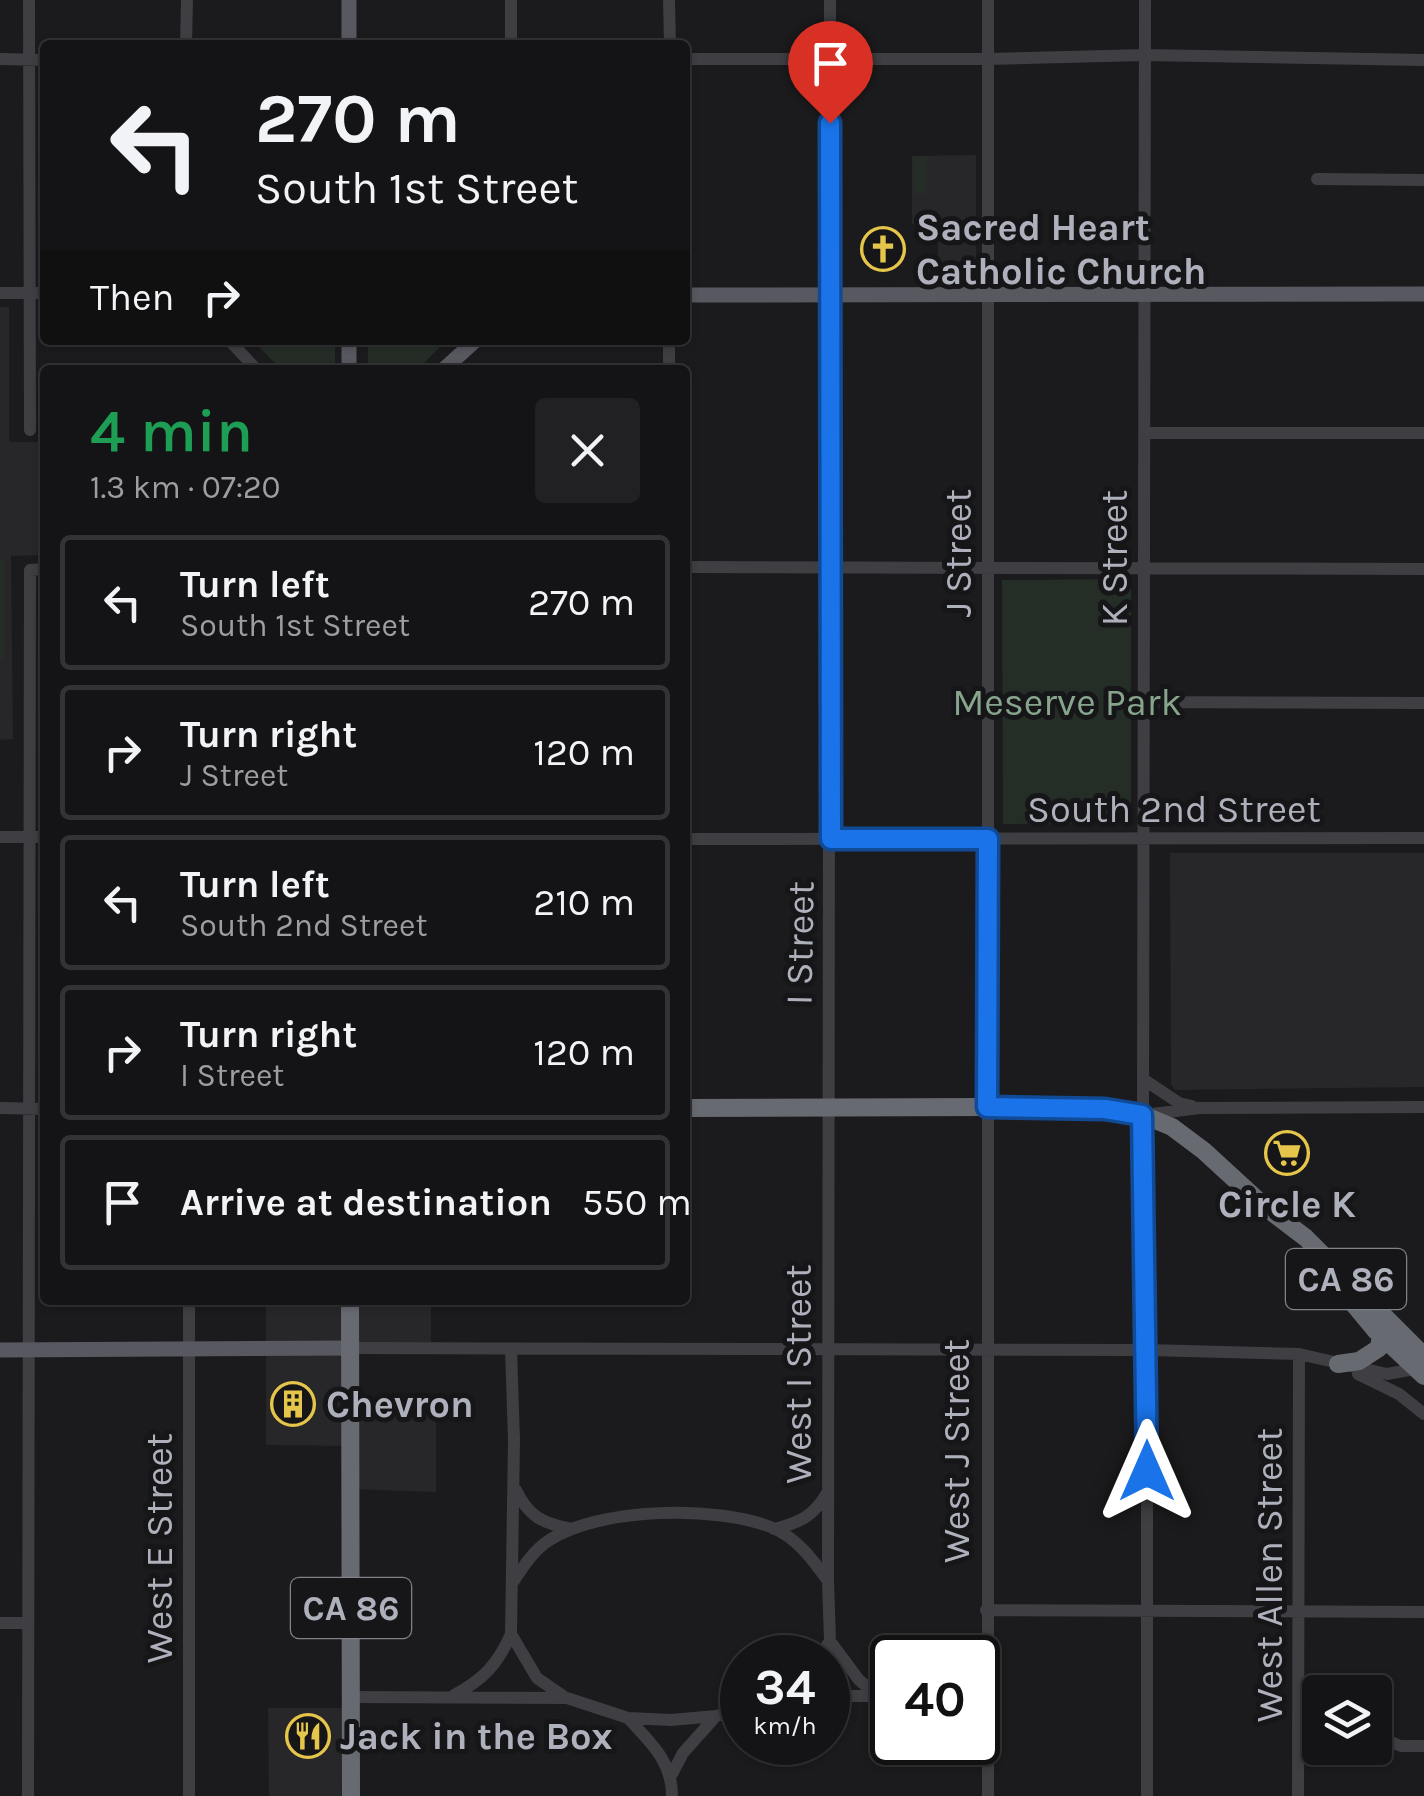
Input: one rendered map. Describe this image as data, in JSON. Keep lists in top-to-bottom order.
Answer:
{
  "streets": {
    "highway": ["CA 86"],
    "street": [
      "J Street",
      "K Street",
      "South 2nd Street",
      "I Street",
      "West I Street",
      "West J Street",
      "West E Street",
      "West Allen Street"
    ]
  },
  "crossings": [
    ["J Street", "South 2nd Street"],
    ["J Street", "CA 86"],
    ["J Street", "West J Street"],
    ["K Street", "South 2nd Street"],
    ["K Street", "CA 86"],
    ["South 2nd Street", "I Street"],
    ["I Street", "CA 86"],
    ["I Street", "West I Street"],
    ["CA 86", "West I Street"],
    ["CA 86", "West J Street"]
  ],
  "parks": ["Meserve Park"],
  "places": {
    "church": ["Sacred Heart Catholic Church"],
    "supermarket": ["Circle K"],
    "building": ["Chevron"],
    "restaurant": ["Jack in the Box"]
  },
  "page": {
    "turn": ["270 m", "South 1st Street"],
    "then": "Then",
    "heading": ["4 min", "1.3 km · 07:20"],
    "list": [
      {
        "name": "Turn left",
        "note": "South 1st Street",
        "value": "270 m"
      },
      {
        "name": "Turn right",
        "note": "J Street",
        "value": "120 m"
      },
      {
        "name": "Turn left",
        "note": "South 2nd Street",
        "value": "210 m"
      },
      {
        "name": "Turn right",
        "note": "I Street",
        "value": "120 m"
      },
      {
        "name": "Arrive at destination",
        "value": "550 m"
      }
    ],
    "speed": "34 km/h",
    "limit": "40"
  }
}
